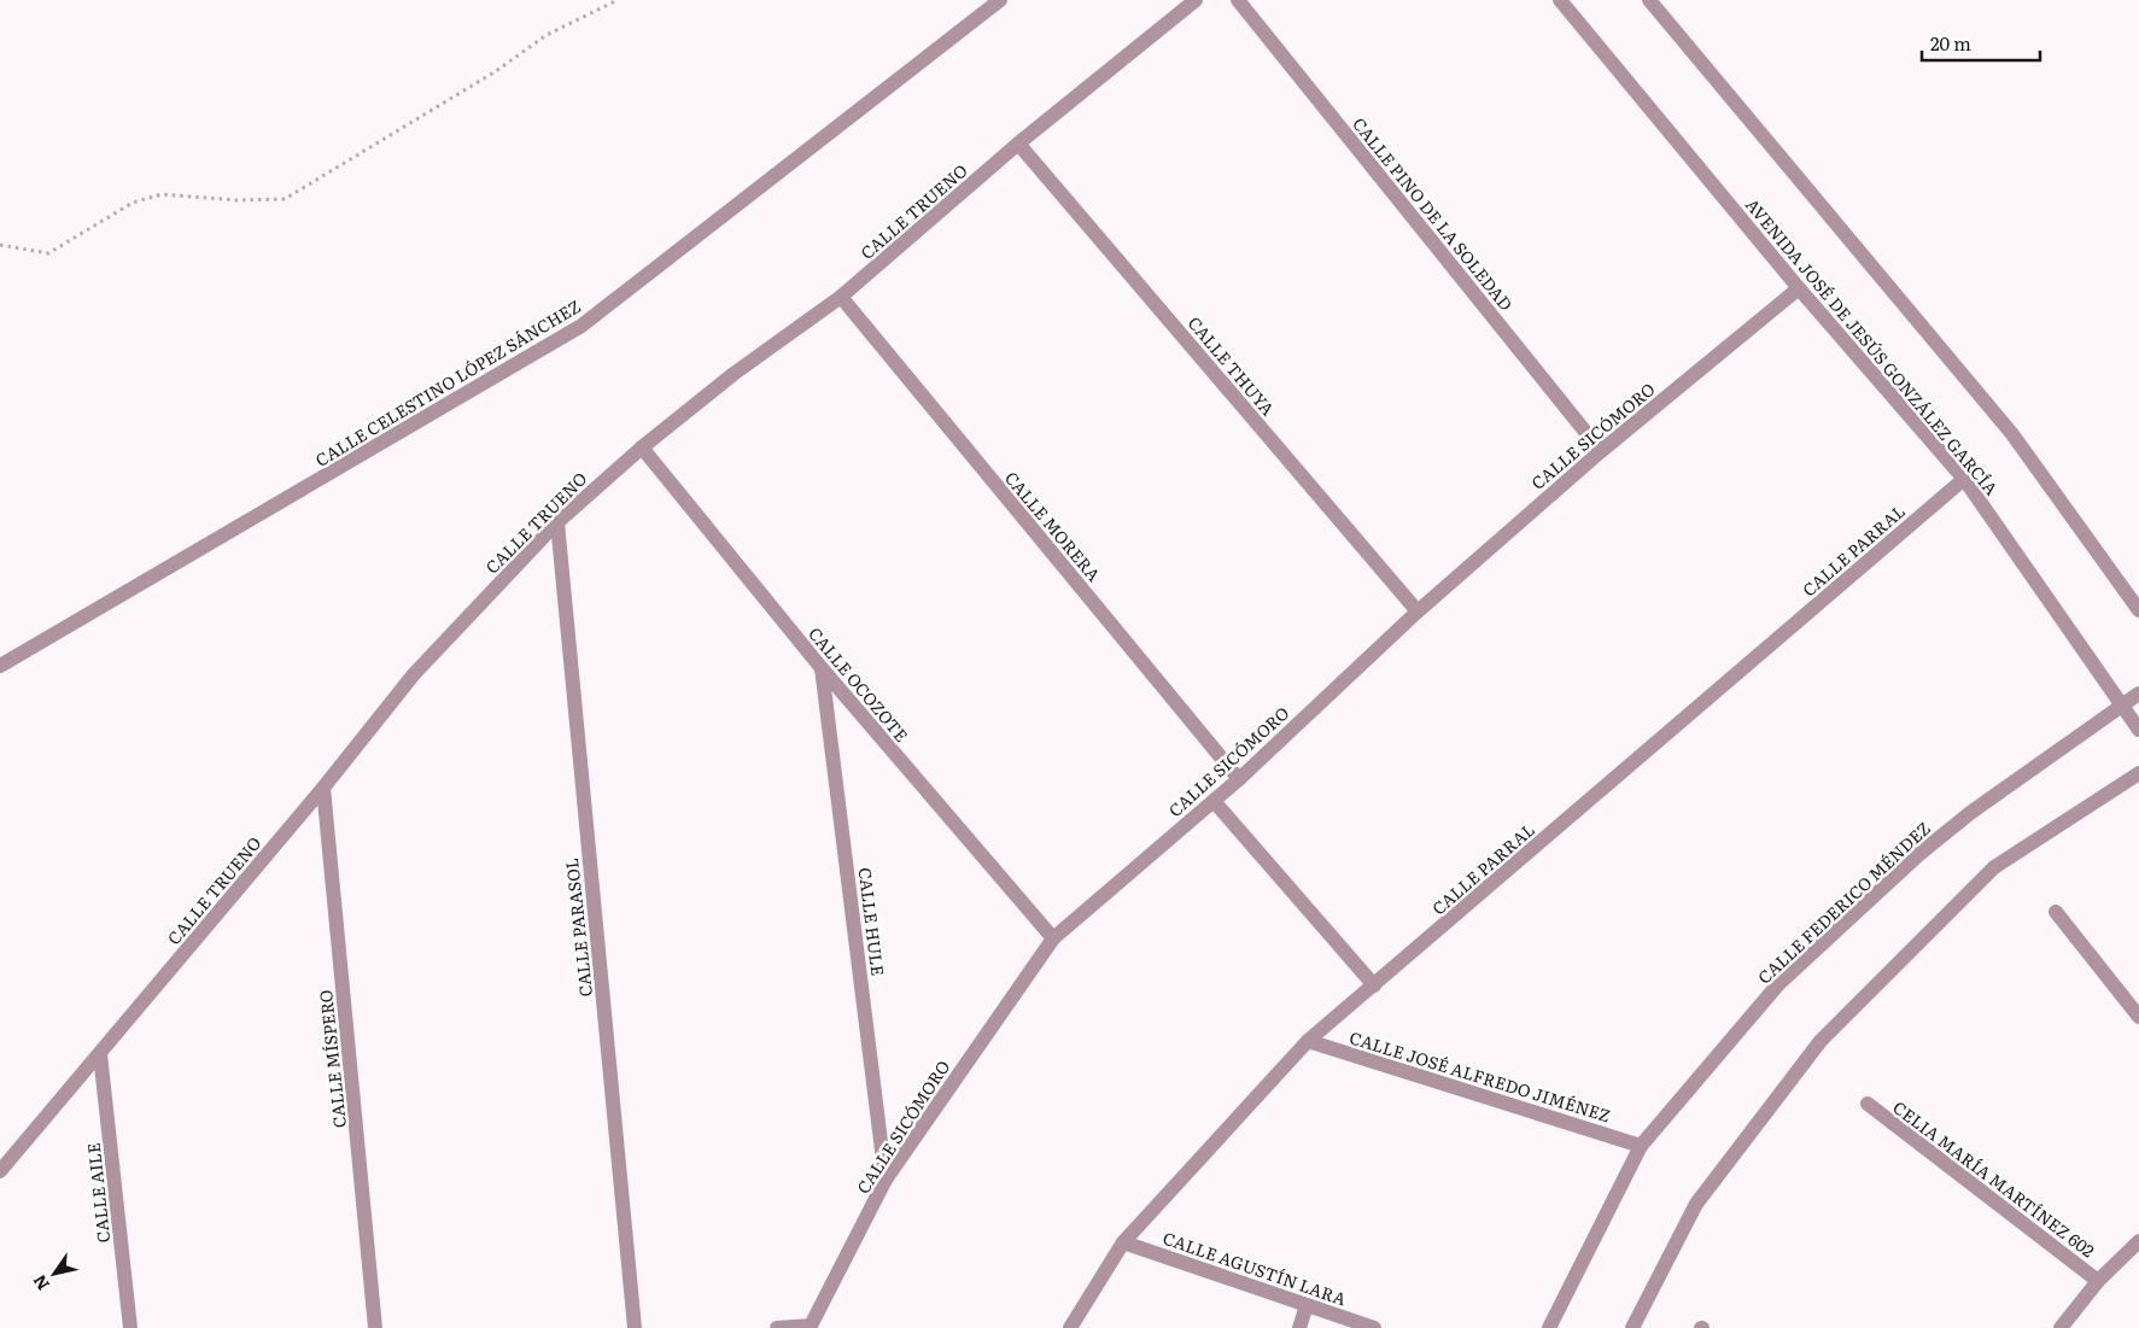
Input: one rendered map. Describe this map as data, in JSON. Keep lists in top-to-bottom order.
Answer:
{
  "streets": {
    "street": [
      "CALLE TRUENO",
      "CALLE PINO DE LA SOLEDAD",
      "AVENIDA JOSÉ DE JESÚS GONZÁLEZ GARCÍA",
      "CALLE THUYA",
      "CALLE CELESTINO LÓPEZ SÁNCHEZ",
      "CALLE SICÓMORO",
      "CALLE MORERA",
      "CALLE PARRAL",
      "CALLE OCOZOTE",
      "CALLE FEDERICO MÉNDEZ",
      "CALLE HULE",
      "CALLE PARASOL",
      "CALLE MÍSPERO",
      "CALLE JOSÉ ALFREDO JIMÉNEZ",
      "CELIA MARÍA MARTÍNEZ 602",
      "CALLE AILE",
      "CALLE AGUSTÍN LARA"
    ]
  },
  "crossings": [
    ["CALLE TRUENO", "CALLE THUYA"],
    ["CALLE TRUENO", "CALLE MORERA"],
    ["CALLE TRUENO", "CALLE OCOZOTE"],
    ["CALLE TRUENO", "CALLE PARASOL"],
    ["CALLE TRUENO", "CALLE MÍSPERO"],
    ["CALLE TRUENO", "CALLE AILE"],
    ["CALLE PINO DE LA SOLEDAD", "CALLE SICÓMORO"],
    ["AVENIDA JOSÉ DE JESÚS GONZÁLEZ GARCÍA", "CALLE SICÓMORO"],
    ["AVENIDA JOSÉ DE JESÚS GONZÁLEZ GARCÍA", "CALLE PARRAL"],
    ["AVENIDA JOSÉ DE JESÚS GONZÁLEZ GARCÍA", "CALLE FEDERICO MÉNDEZ"],
    ["CALLE THUYA", "CALLE SICÓMORO"],
    ["CALLE SICÓMORO", "CALLE MORERA"],
    ["CALLE SICÓMORO", "CALLE OCOZOTE"],
    ["CALLE SICÓMORO", "CALLE HULE"],
    ["CALLE PARRAL", "CALLE JOSÉ ALFREDO JIMÉNEZ"],
    ["CALLE PARRAL", "CALLE AGUSTÍN LARA"],
    ["CALLE OCOZOTE", "CALLE HULE"],
    ["CALLE FEDERICO MÉNDEZ", "CALLE JOSÉ ALFREDO JIMÉNEZ"]
  ],
  "scale_bar": "20 m",
  "north": "bottom left"
}
